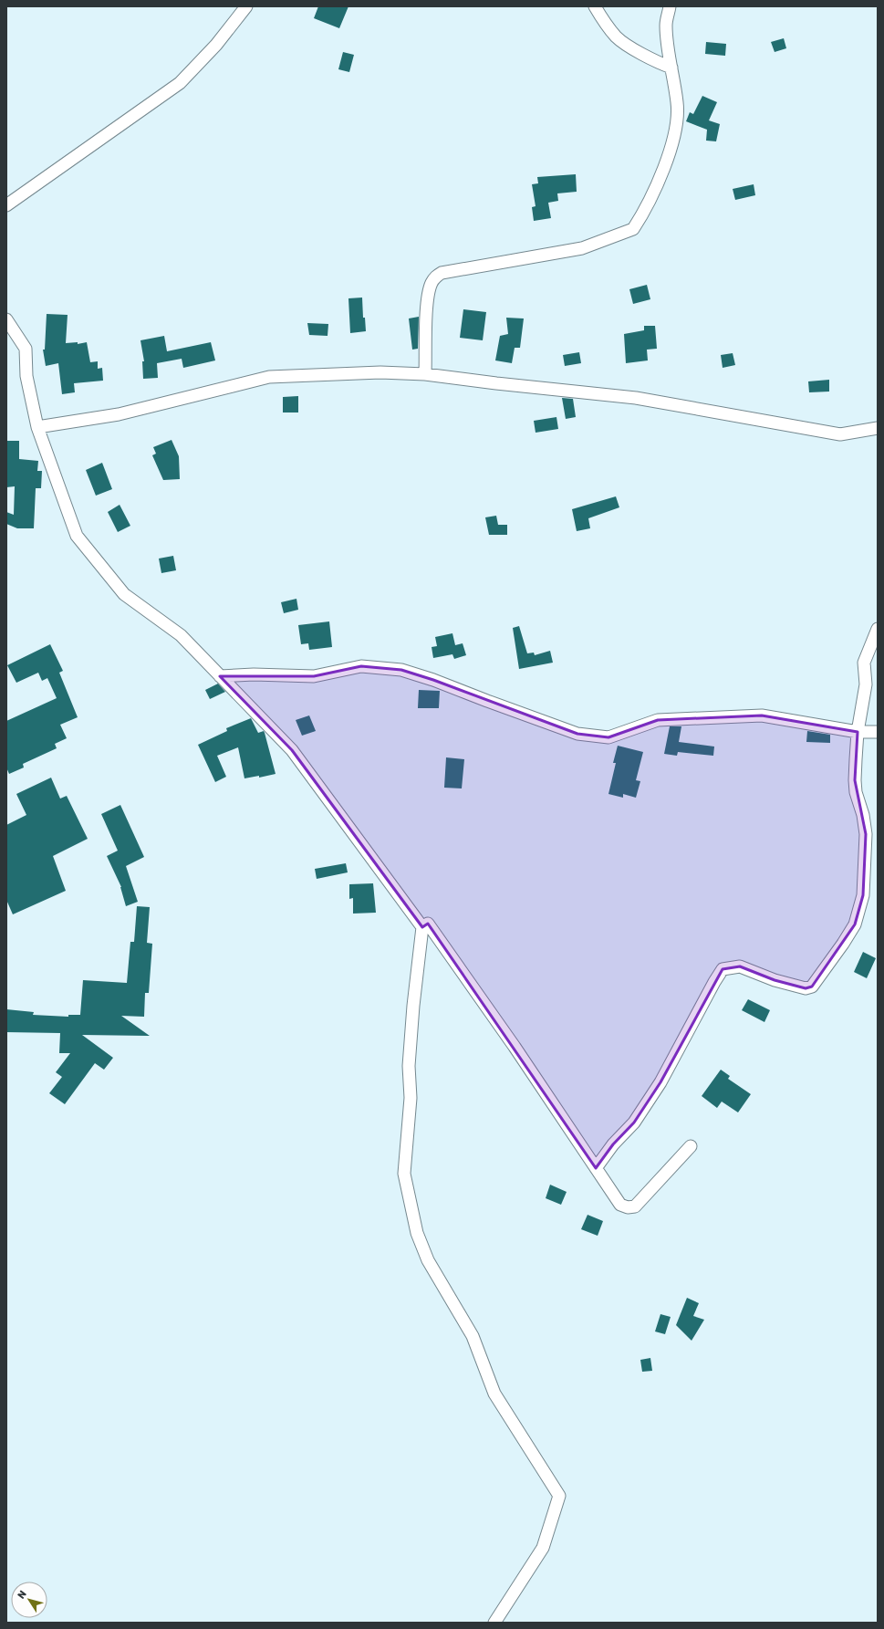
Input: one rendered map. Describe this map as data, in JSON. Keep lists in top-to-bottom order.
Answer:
{
  "north": "top left"
}
